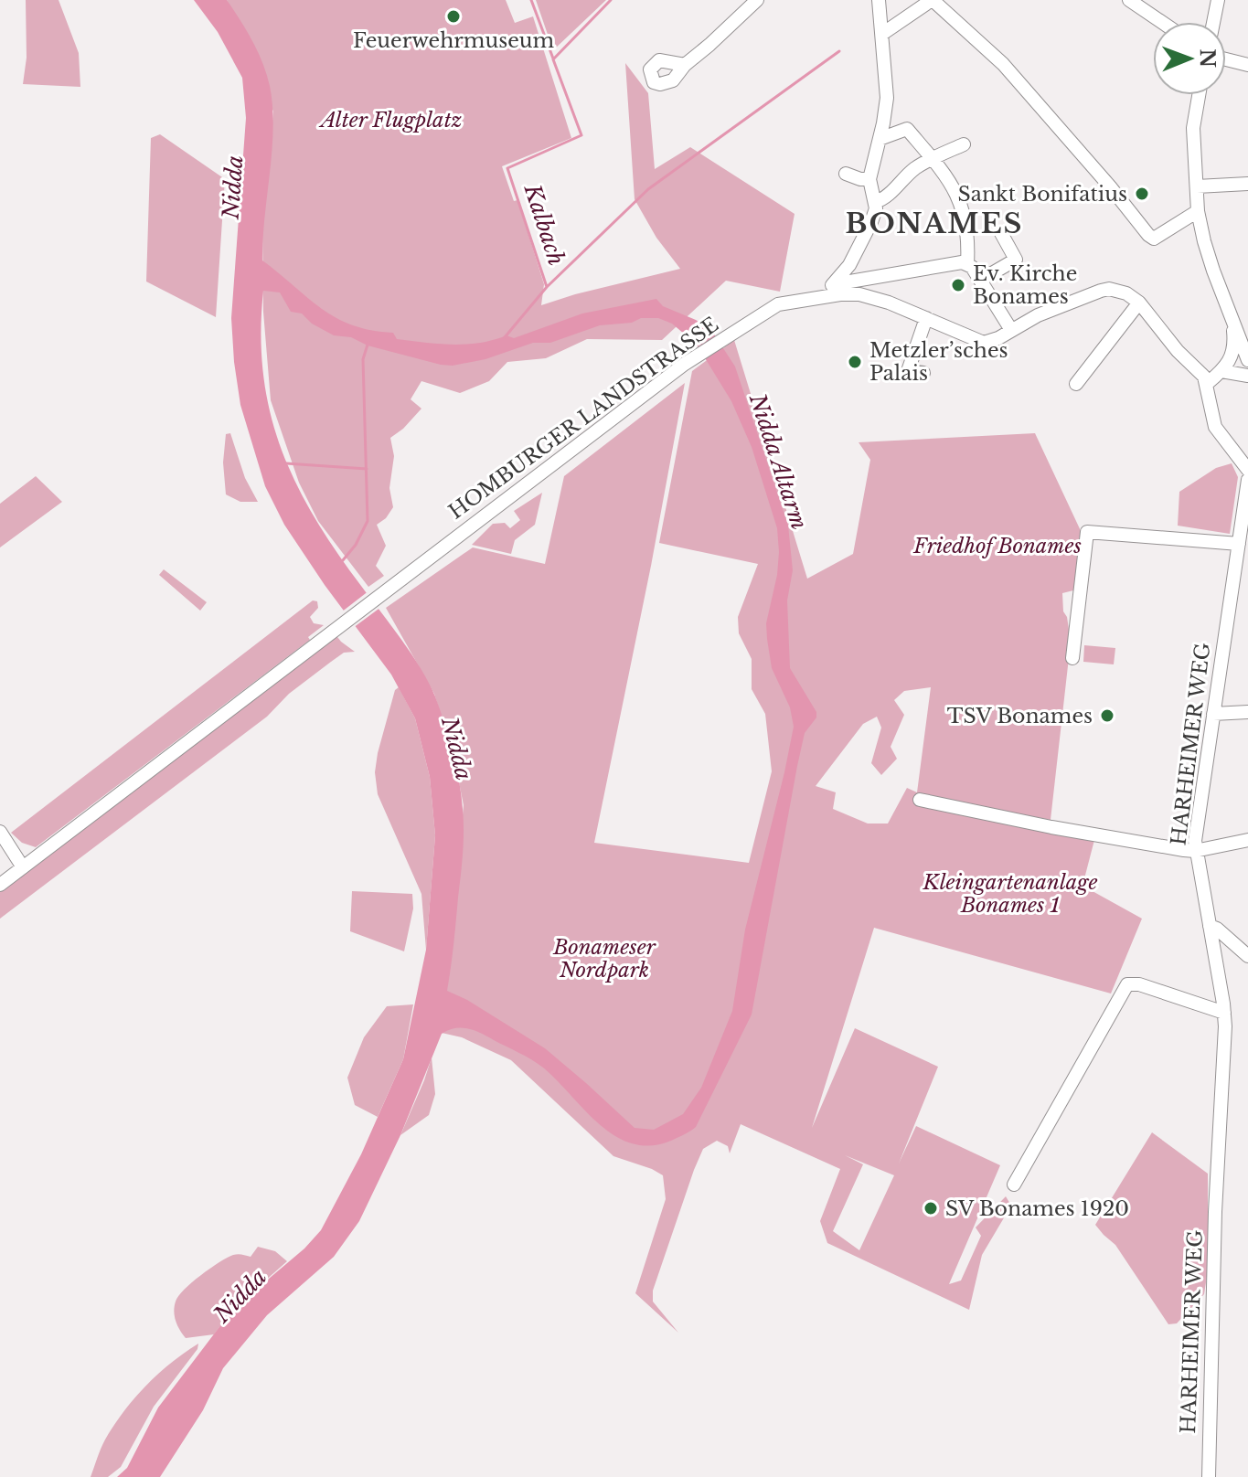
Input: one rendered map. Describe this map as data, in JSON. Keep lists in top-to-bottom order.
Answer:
{
  "streets": {
    "street": ["HOMBURGER LANDSTRASSE", "HARHEIMER WEG"]
  },
  "districts": ["BONAMES"],
  "water": ["Nidda", "Kalbach", "Nidda Altarm"],
  "parks": [
    "Alter Flugplatz",
    "Friedhof Bonames",
    "Kleingartenanlage Bonames 1",
    "Bonameser Nordpark"
  ],
  "places": [
    "Feuerwehrmuseum",
    "Sankt Bonifatius",
    "Ev. Kirche Bonames",
    "Metzler’sches Palais",
    "TSV Bonames",
    "SV Bonames 1920"
  ],
  "north": "right"
}
